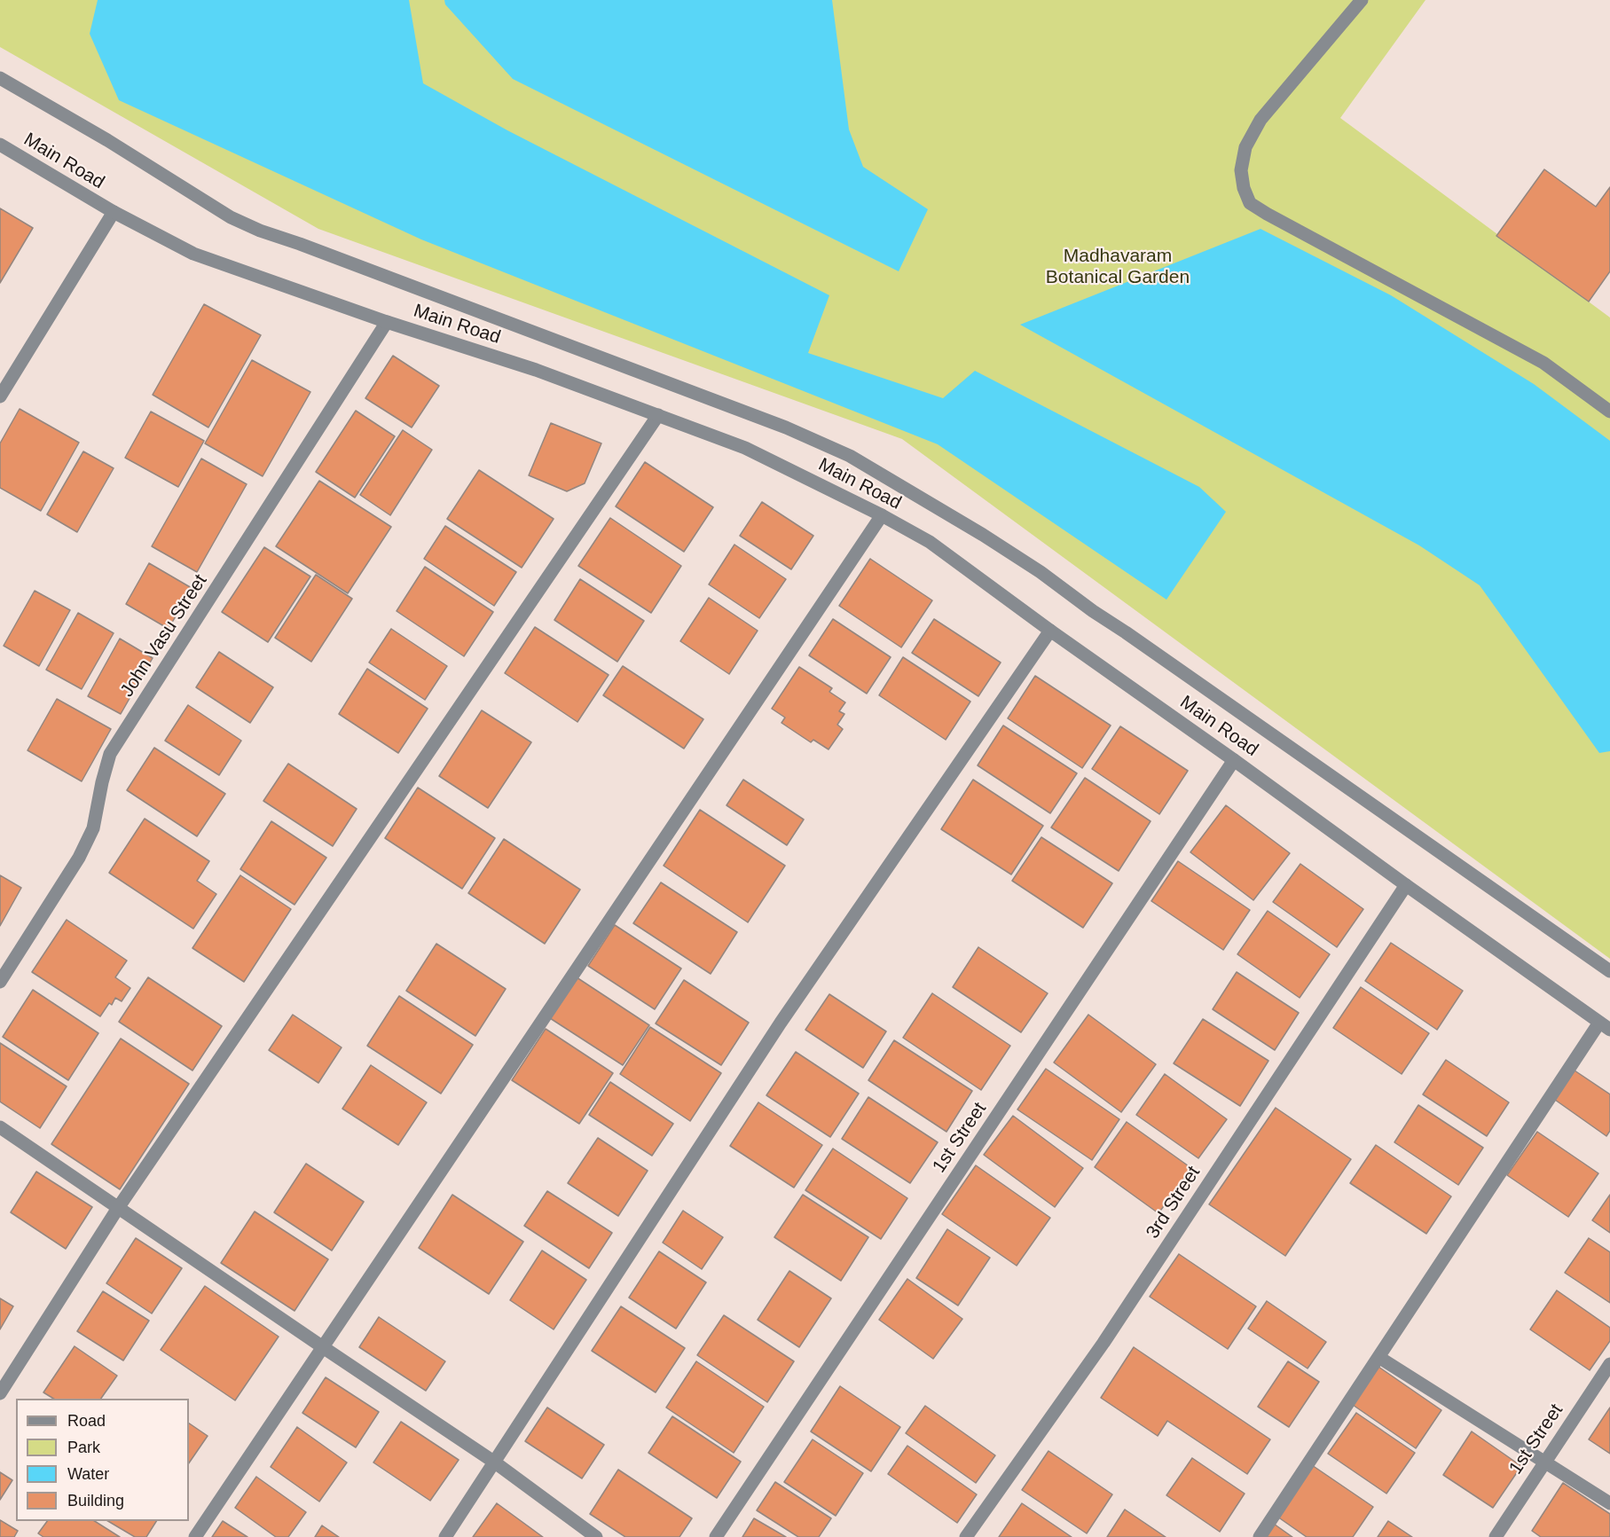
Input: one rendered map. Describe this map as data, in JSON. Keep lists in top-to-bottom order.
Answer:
{
  "streets": {
    "street": [
      "Main Road",
      "John Vasu Street",
      "1st Street",
      "3rd Street"
    ]
  },
  "crossings": [
    ["Main Road", "John Vasu Street"],
    ["Main Road", "1st Street"],
    ["Main Road", "3rd Street"]
  ],
  "parks": ["Madhavaram Botanical Garden"],
  "legend": [
    "Road",
    "Park",
    "Water",
    "Building"
  ]
}
